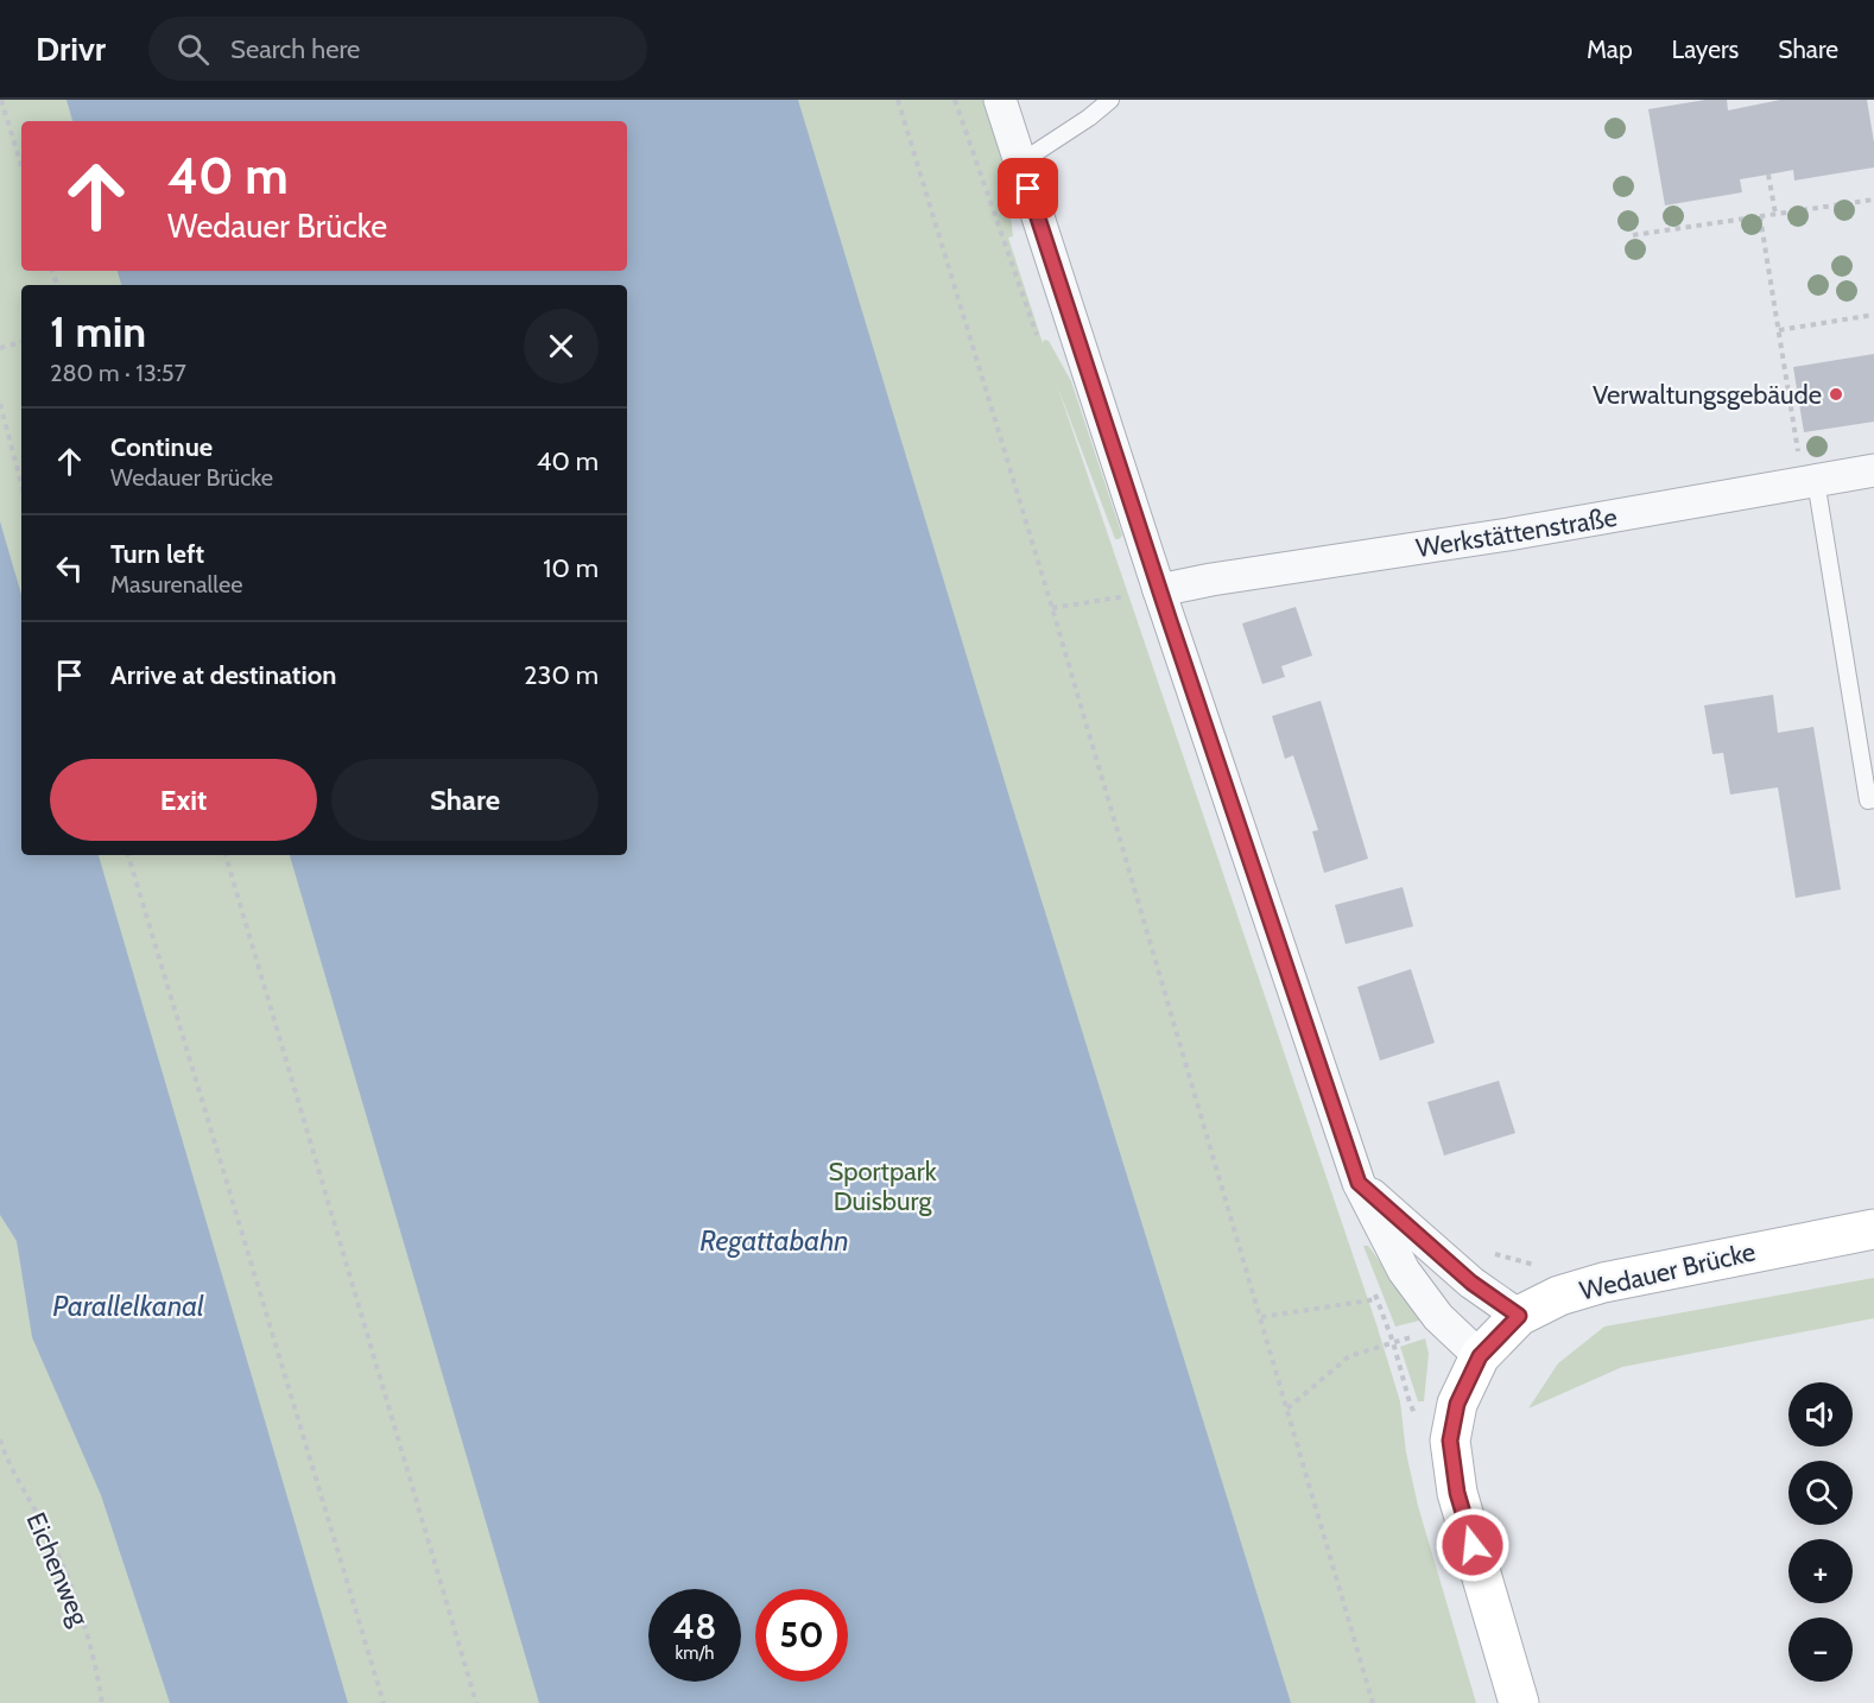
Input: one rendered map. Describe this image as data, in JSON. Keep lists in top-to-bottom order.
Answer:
{
  "streets": {
    "main road": ["Wedauer Brücke"],
    "street": ["Werkstättenstraße"],
    "path": ["Eichenweg"]
  },
  "water": ["Regattabahn", "Parallelkanal"],
  "parks": ["Sportpark Duisburg"],
  "places": ["Verwaltungsgebäude"],
  "page": {
    "header": "Drivr",
    "search": "Search here",
    "nav": ["Map", "Layers", "Share"],
    "turn": ["40 m", "Wedauer Brücke"],
    "heading": ["1 min", "280 m · 13:57"],
    "list": [
      {
        "name": "Continue",
        "note": "Wedauer Brücke",
        "value": "40 m"
      },
      {
        "name": "Turn left",
        "note": "Masurenallee",
        "value": "10 m"
      },
      {
        "name": "Arrive at destination",
        "value": "230 m"
      }
    ],
    "buttons": ["Exit", "Share"],
    "map_buttons": ["+", "−"],
    "speed": "48 km/h",
    "limit": "50"
  }
}
